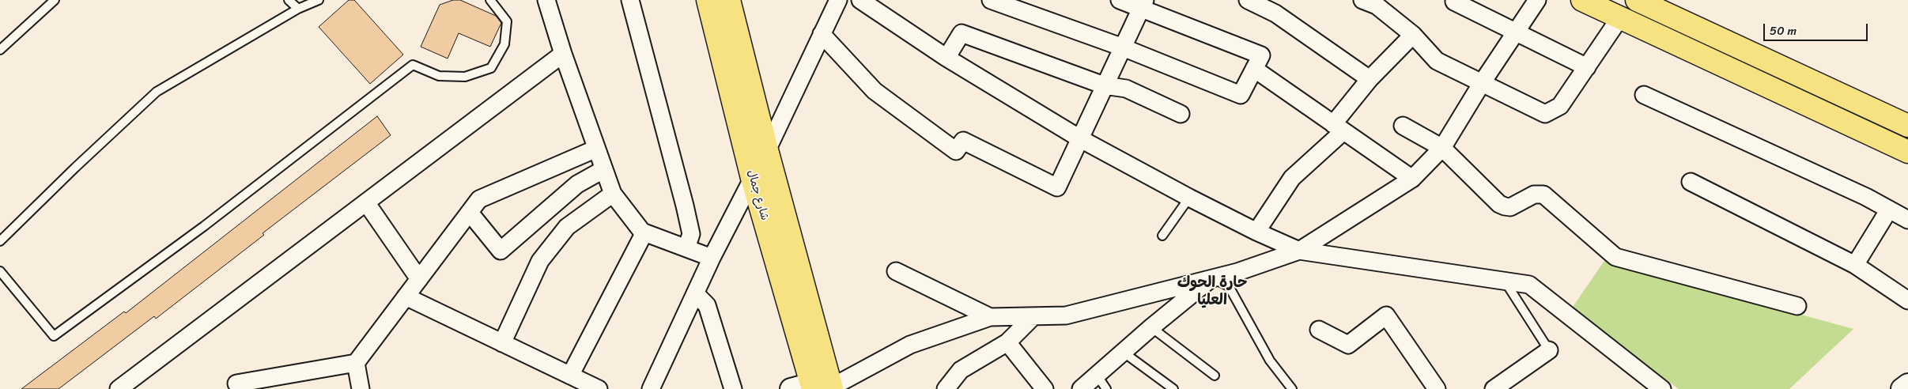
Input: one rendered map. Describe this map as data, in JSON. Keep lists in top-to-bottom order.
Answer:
{
  "streets": {
    "main road": ["شارع جمال"]
  },
  "districts": ["حارة الحوك العليا"],
  "scale_bar": "50 m"
}
